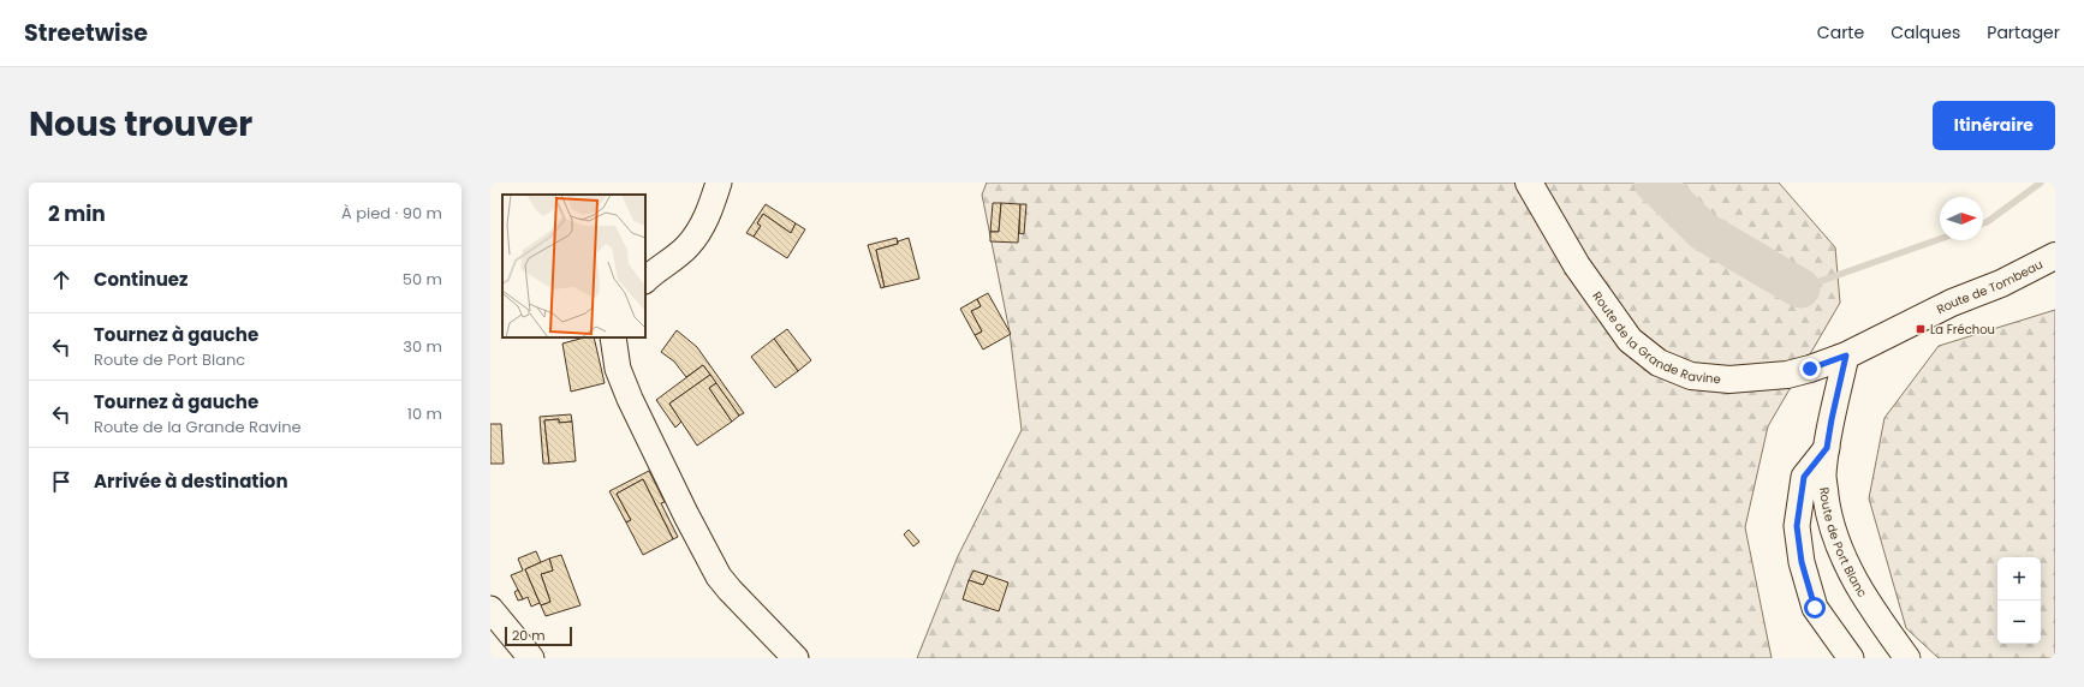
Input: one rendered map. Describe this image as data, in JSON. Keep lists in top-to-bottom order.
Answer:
{
  "streets": {
    "main road": ["Route de Tombeau", "Route de la Grande Ravine"],
    "street": ["Route de Port Blanc"]
  },
  "crossings": [
    ["Route de Tombeau", "Route de la Grande Ravine"],
    ["Route de Tombeau", "Route de Port Blanc"],
    ["Route de la Grande Ravine", "Route de Port Blanc"]
  ],
  "places": {
    "transit": ["La Fréchou"]
  },
  "scale_bar": "20 m",
  "north": "right",
  "page": {
    "header": "Streetwise",
    "nav": ["Carte", "Calques", "Partager"],
    "title": "Nous trouver",
    "buttons": "Itinéraire",
    "heading": ["2 min", "À pied · 90 m"],
    "list": [
      ["Continuez", "50 m"],
      ["Tournez à gauche", "Route de Port Blanc", "30 m"],
      ["Tournez à gauche", "Route de la Grande Ravine", "10 m"],
      "Arrivée à destination"
    ],
    "map_buttons": ["+", "−"],
    "scale": "20 m"
  }
}
